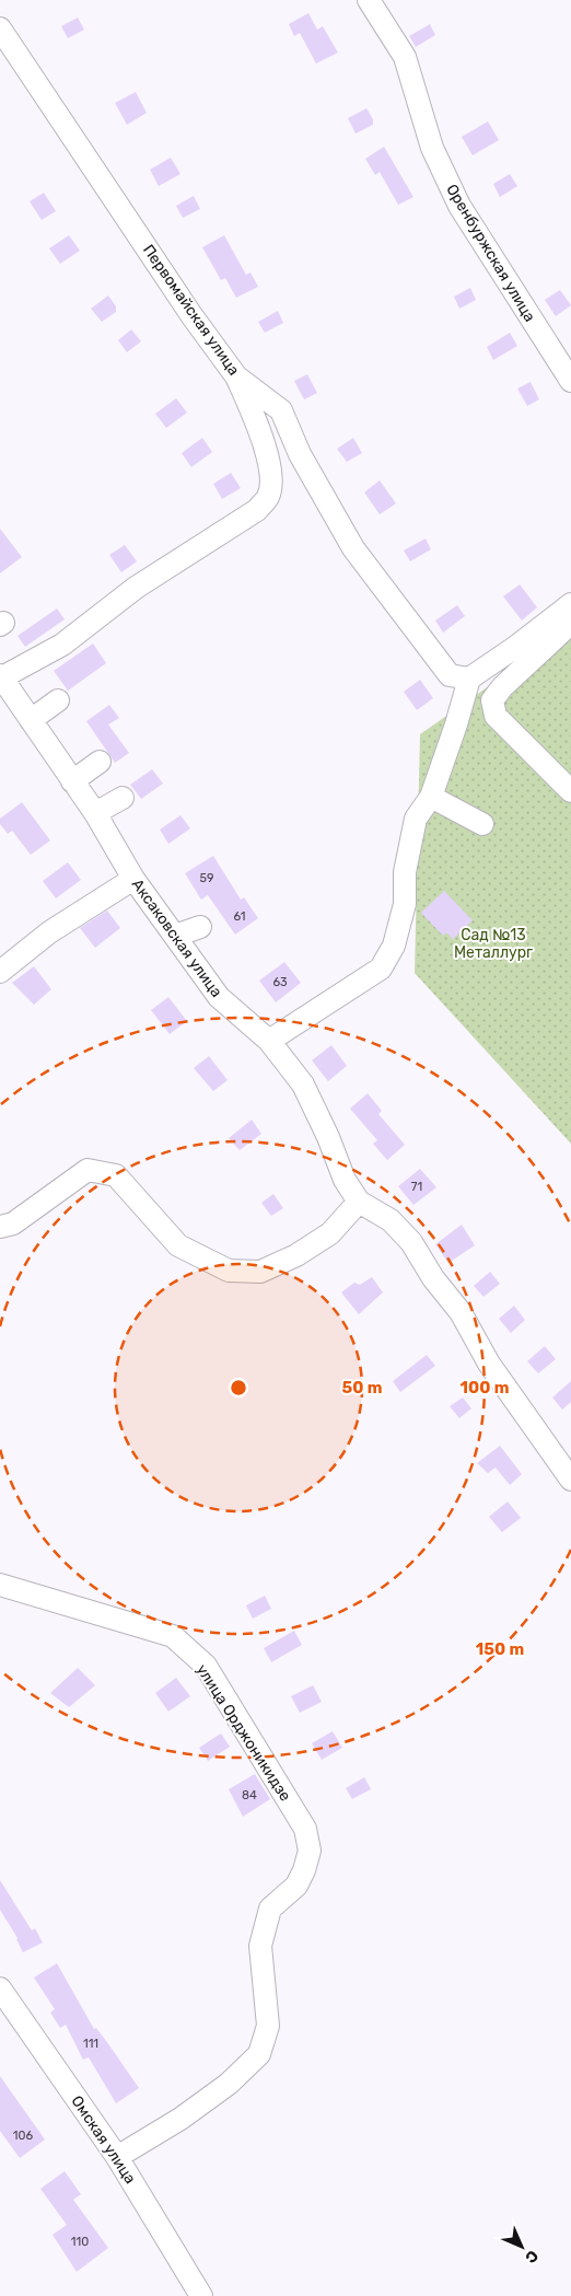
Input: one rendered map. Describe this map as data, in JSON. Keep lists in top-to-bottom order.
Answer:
{
  "streets": {
    "street": [
      "Оренбуржская улица",
      "Первомайская улица",
      "Аксаковская улица",
      "улица Орджоникидзе",
      "Омская улица"
    ]
  },
  "crossings": [
    ["улица Орджоникидзе", "Омская улица"]
  ],
  "parks": ["Сад №13 Металлург"],
  "house_numbers": [
    "59",
    "61",
    "63",
    "71",
    "84",
    "111",
    "106",
    "110"
  ],
  "north": "bottom right",
  "rings": ["50 m", "100 m", "150 m"]
}
